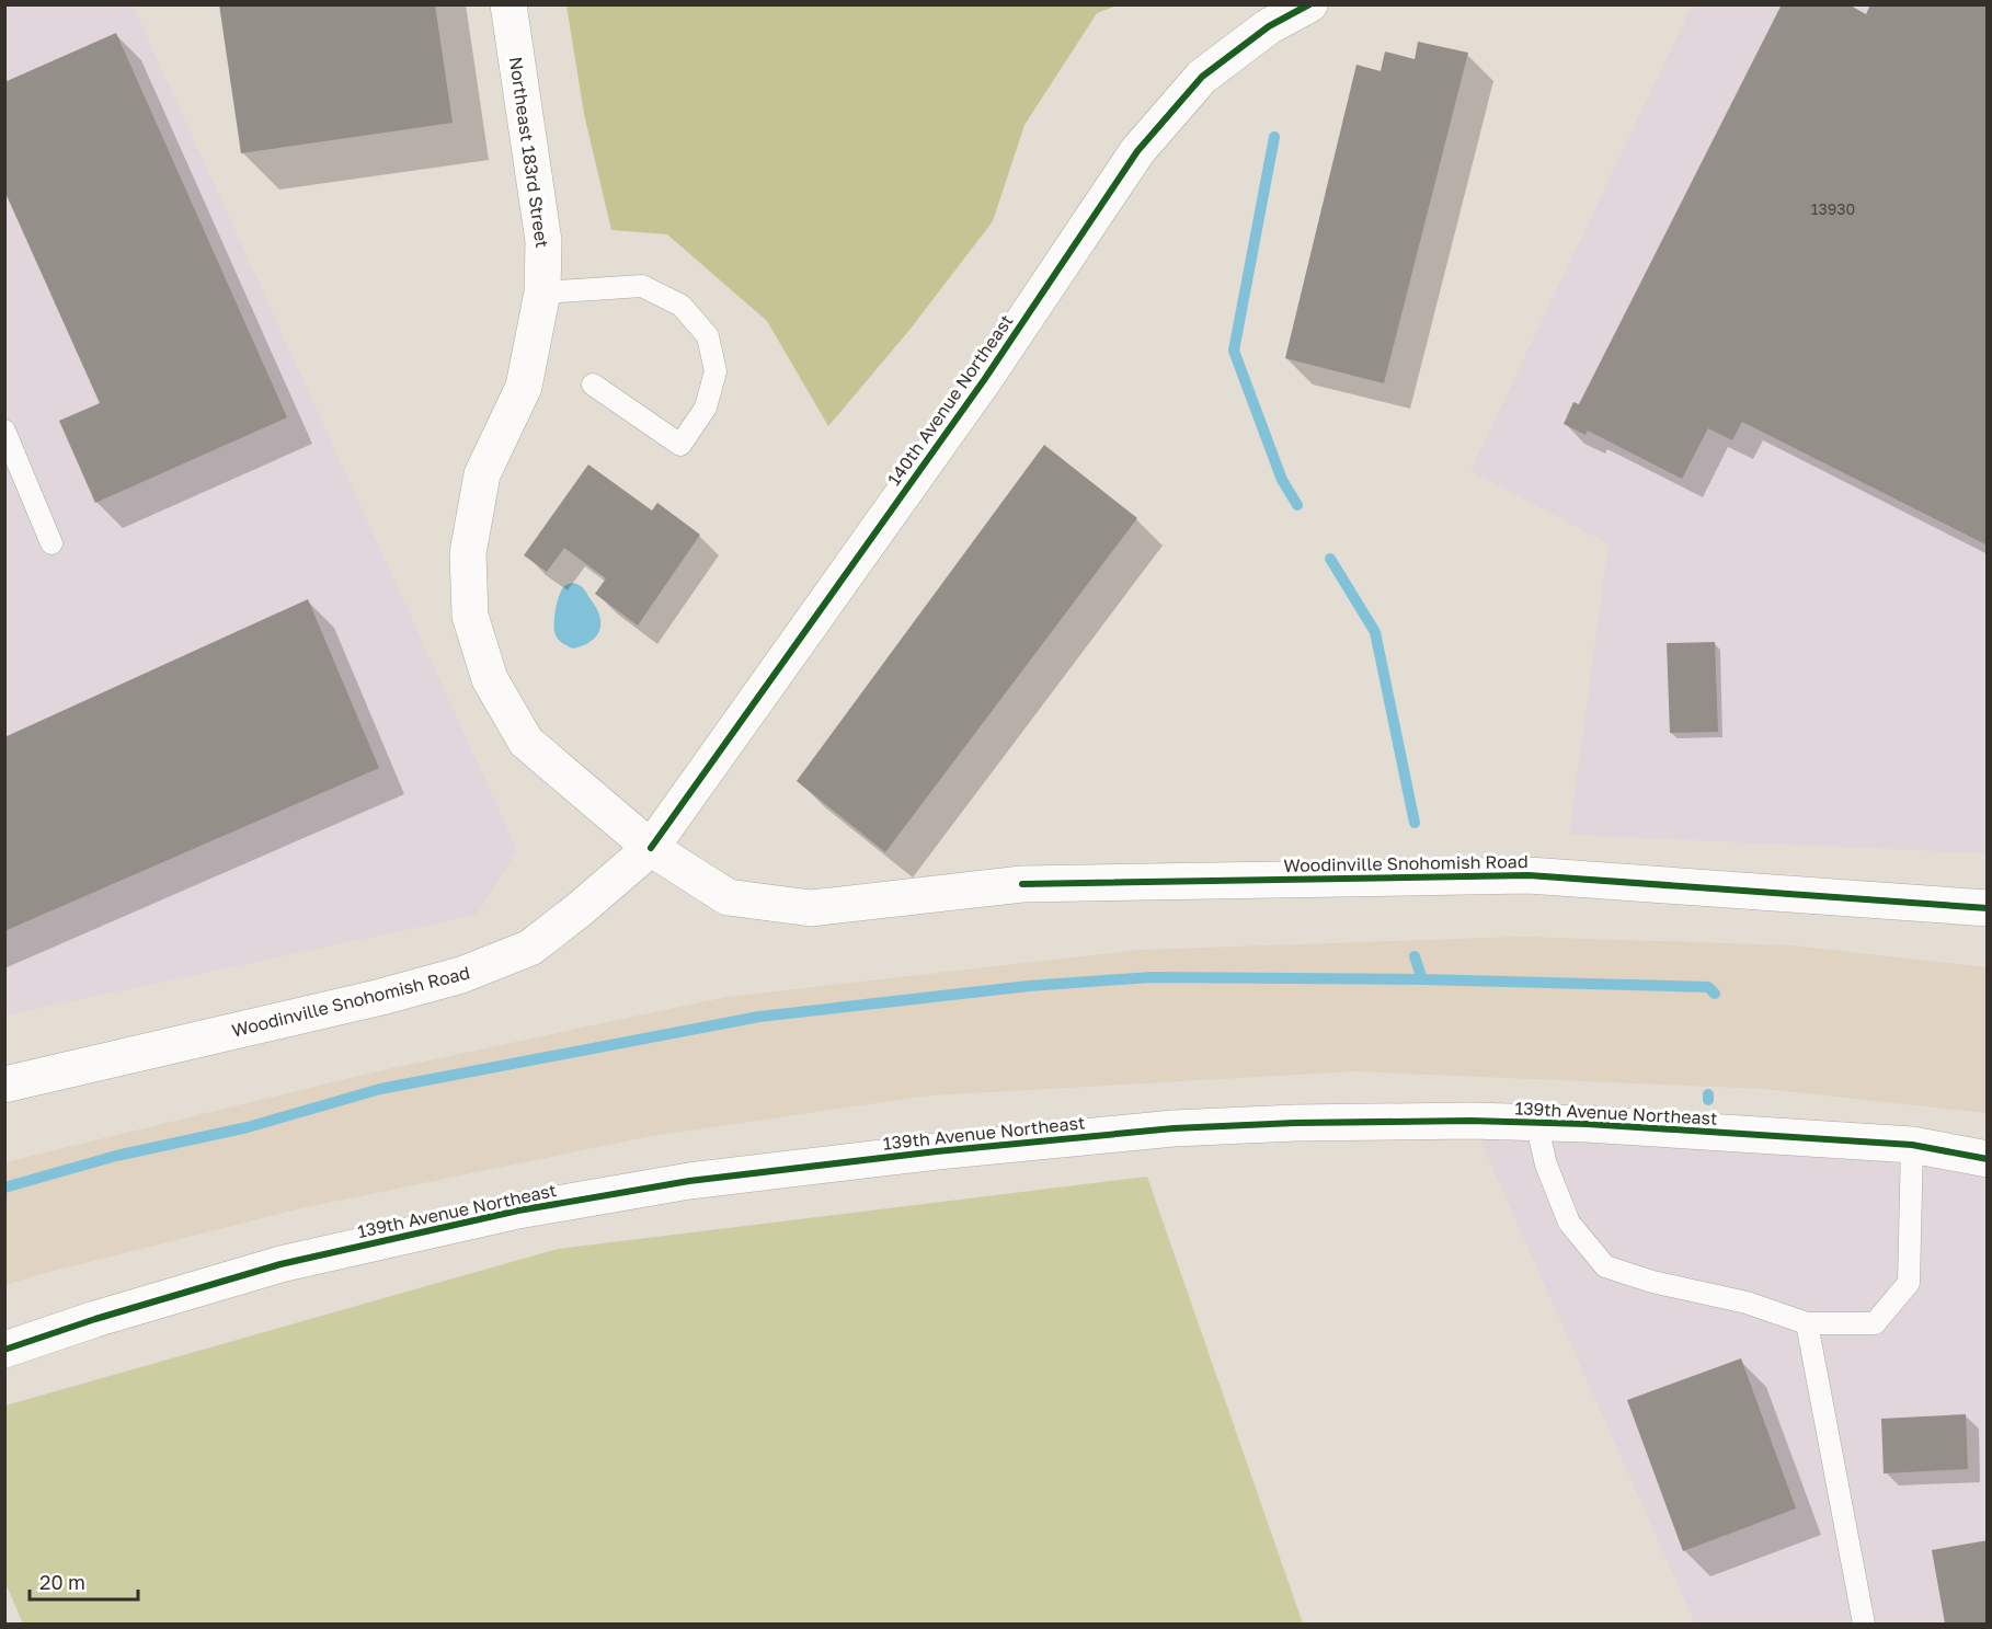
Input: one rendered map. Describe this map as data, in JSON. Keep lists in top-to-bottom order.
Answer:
{
  "streets": {
    "main road": [
      "Northeast 183rd Street",
      "140th Avenue Northeast",
      "Woodinville Snohomish Road",
      "139th Avenue Northeast"
    ]
  },
  "crossings": [
    ["Northeast 183rd Street", "140th Avenue Northeast"],
    ["Northeast 183rd Street", "Woodinville Snohomish Road"],
    ["140th Avenue Northeast", "Woodinville Snohomish Road"]
  ],
  "house_numbers": ["13930"],
  "scale_bar": "20 m"
}
